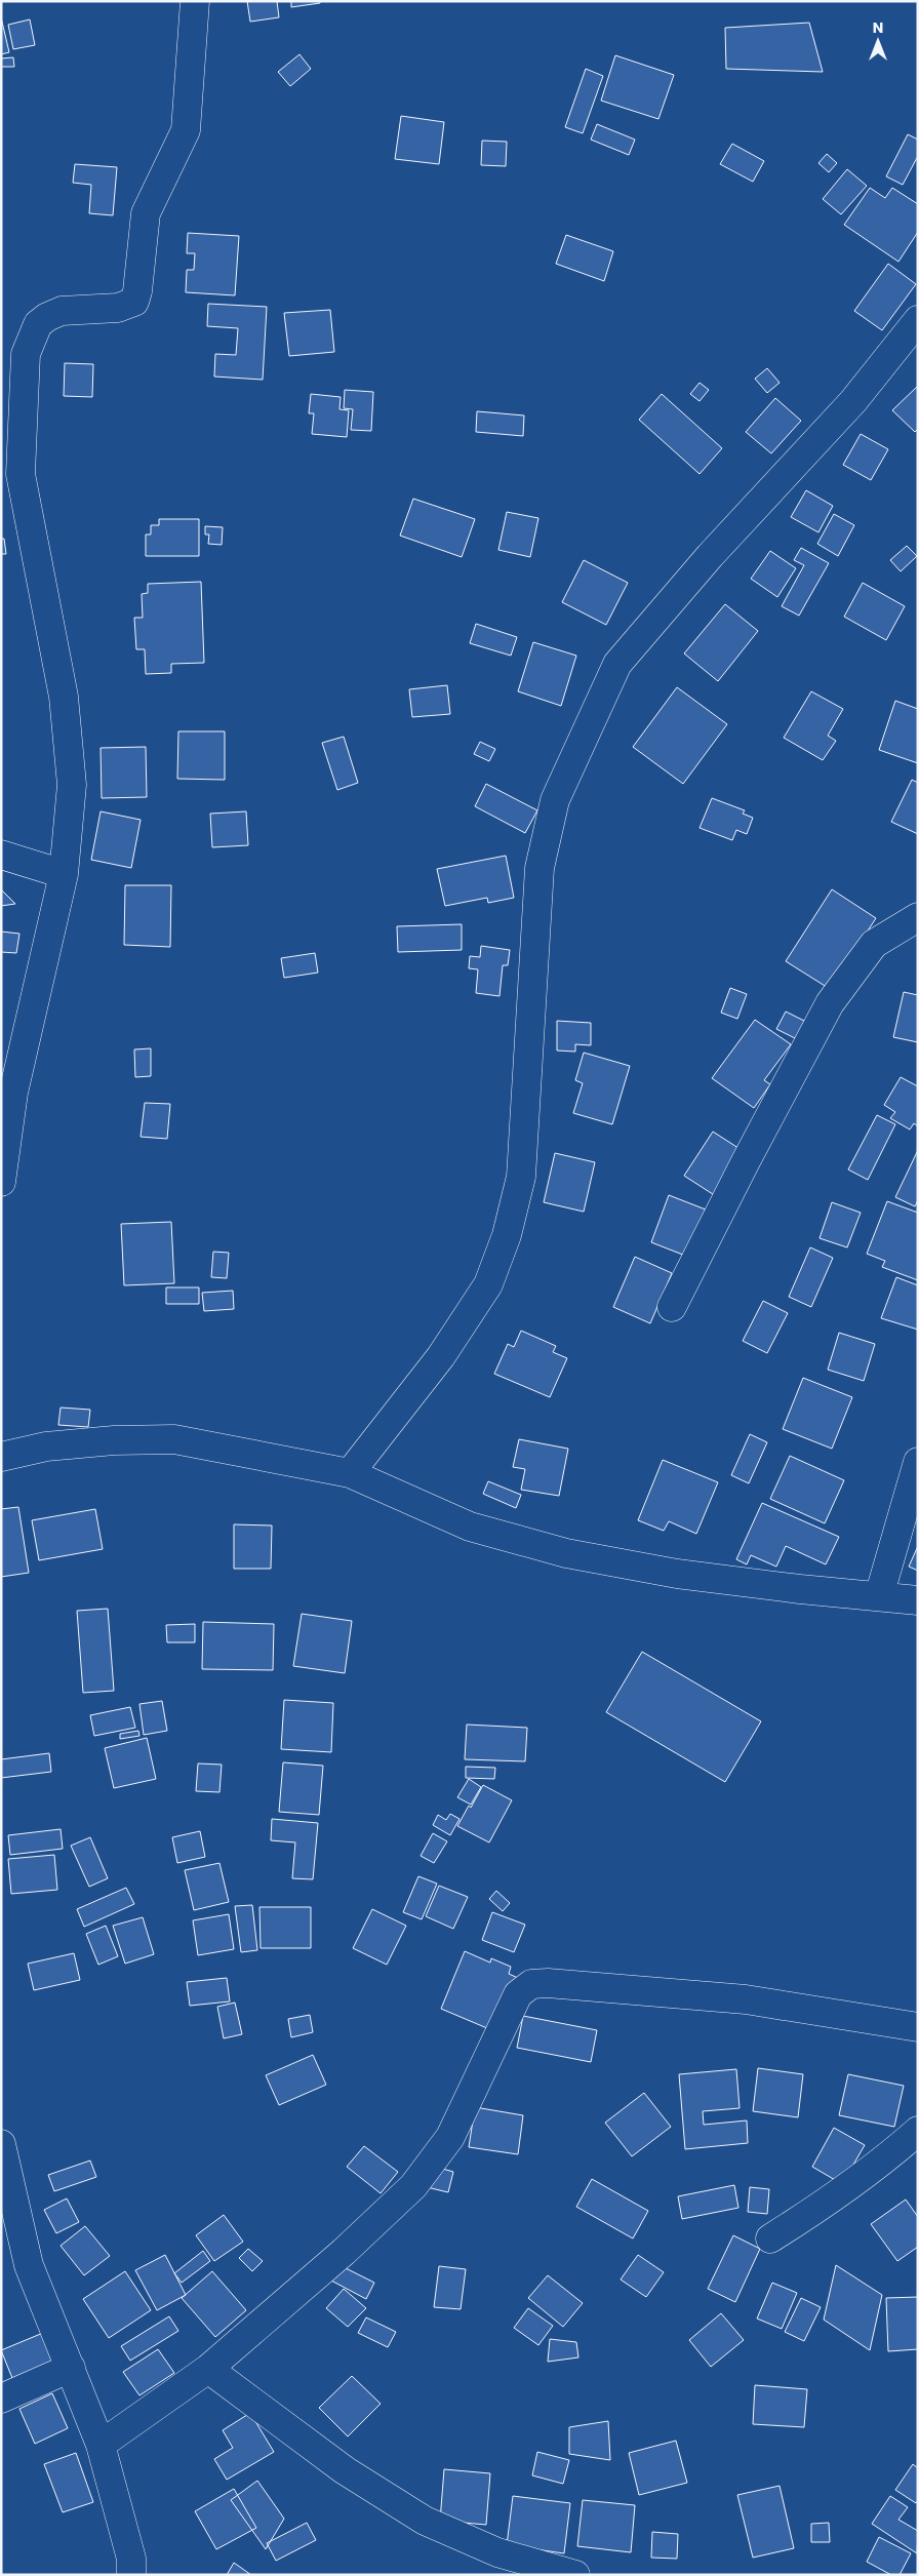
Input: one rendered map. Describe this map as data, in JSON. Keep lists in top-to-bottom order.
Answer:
{
  "north": "top"
}
